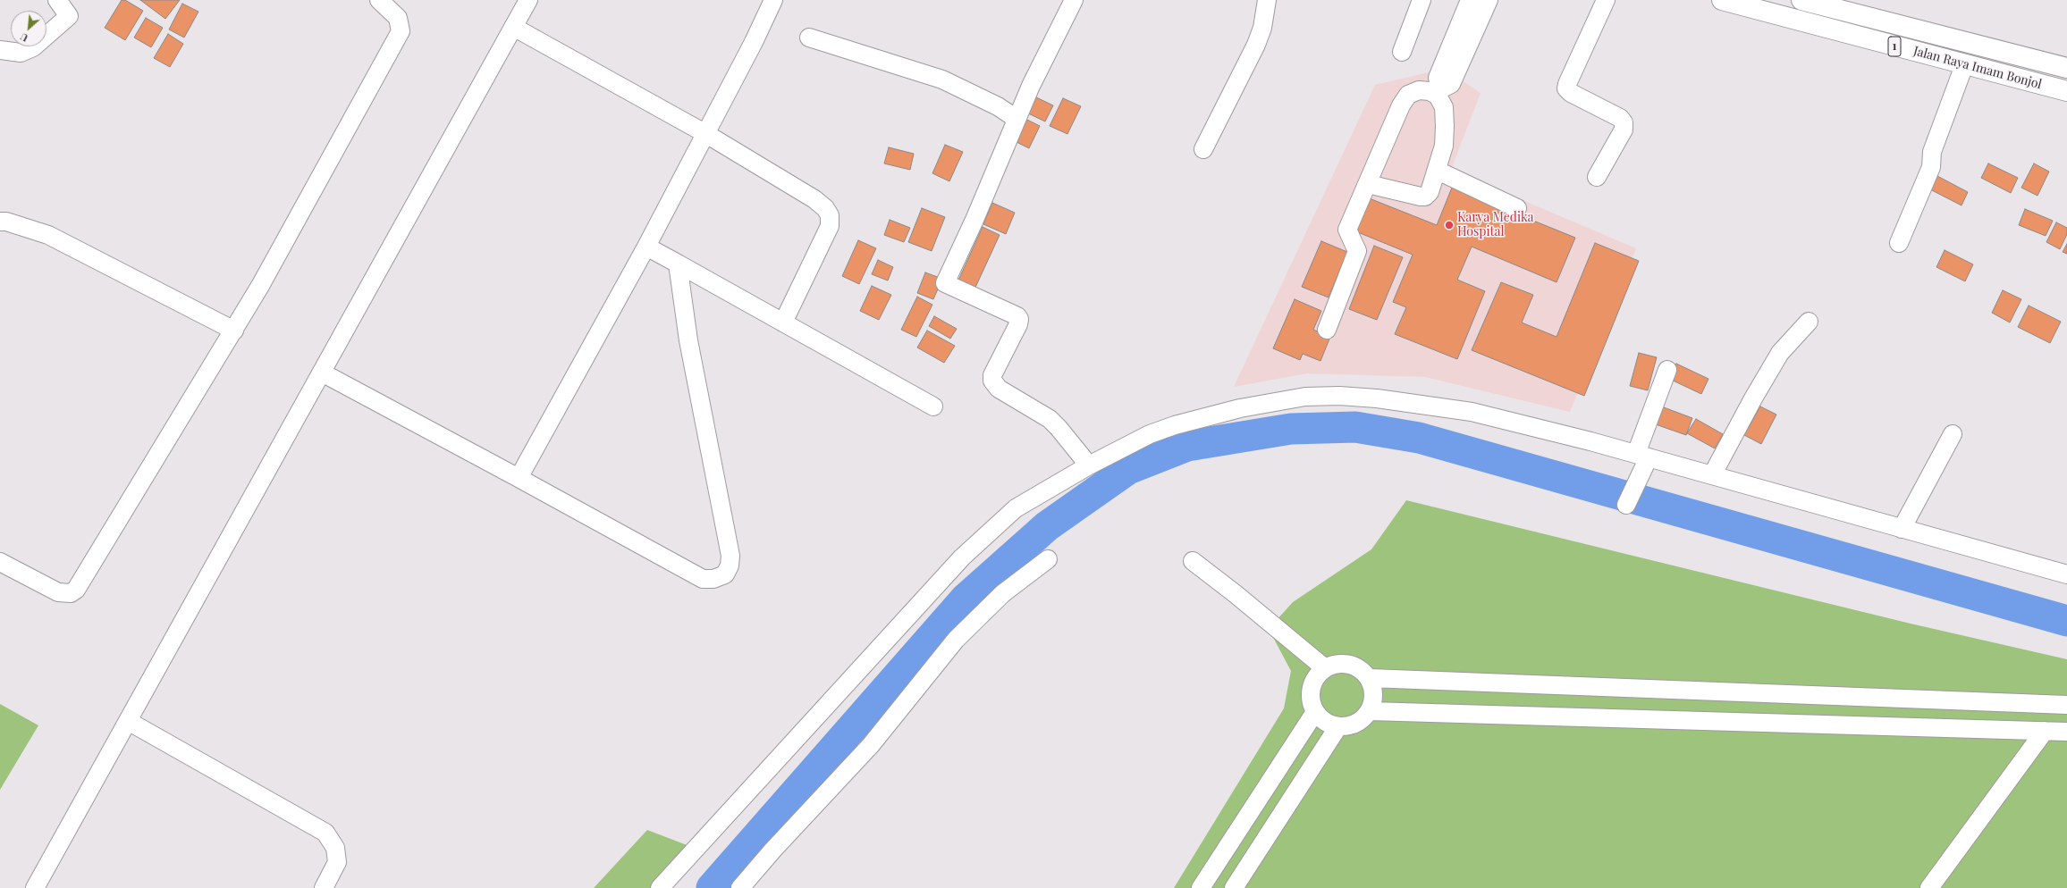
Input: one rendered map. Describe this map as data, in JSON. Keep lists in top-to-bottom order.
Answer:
{
  "streets": {
    "highway": ["1", "Jalan Raya Imam Bonjol"]
  },
  "places": ["Karya Medika Hospital"],
  "north": "bottom left"
}
